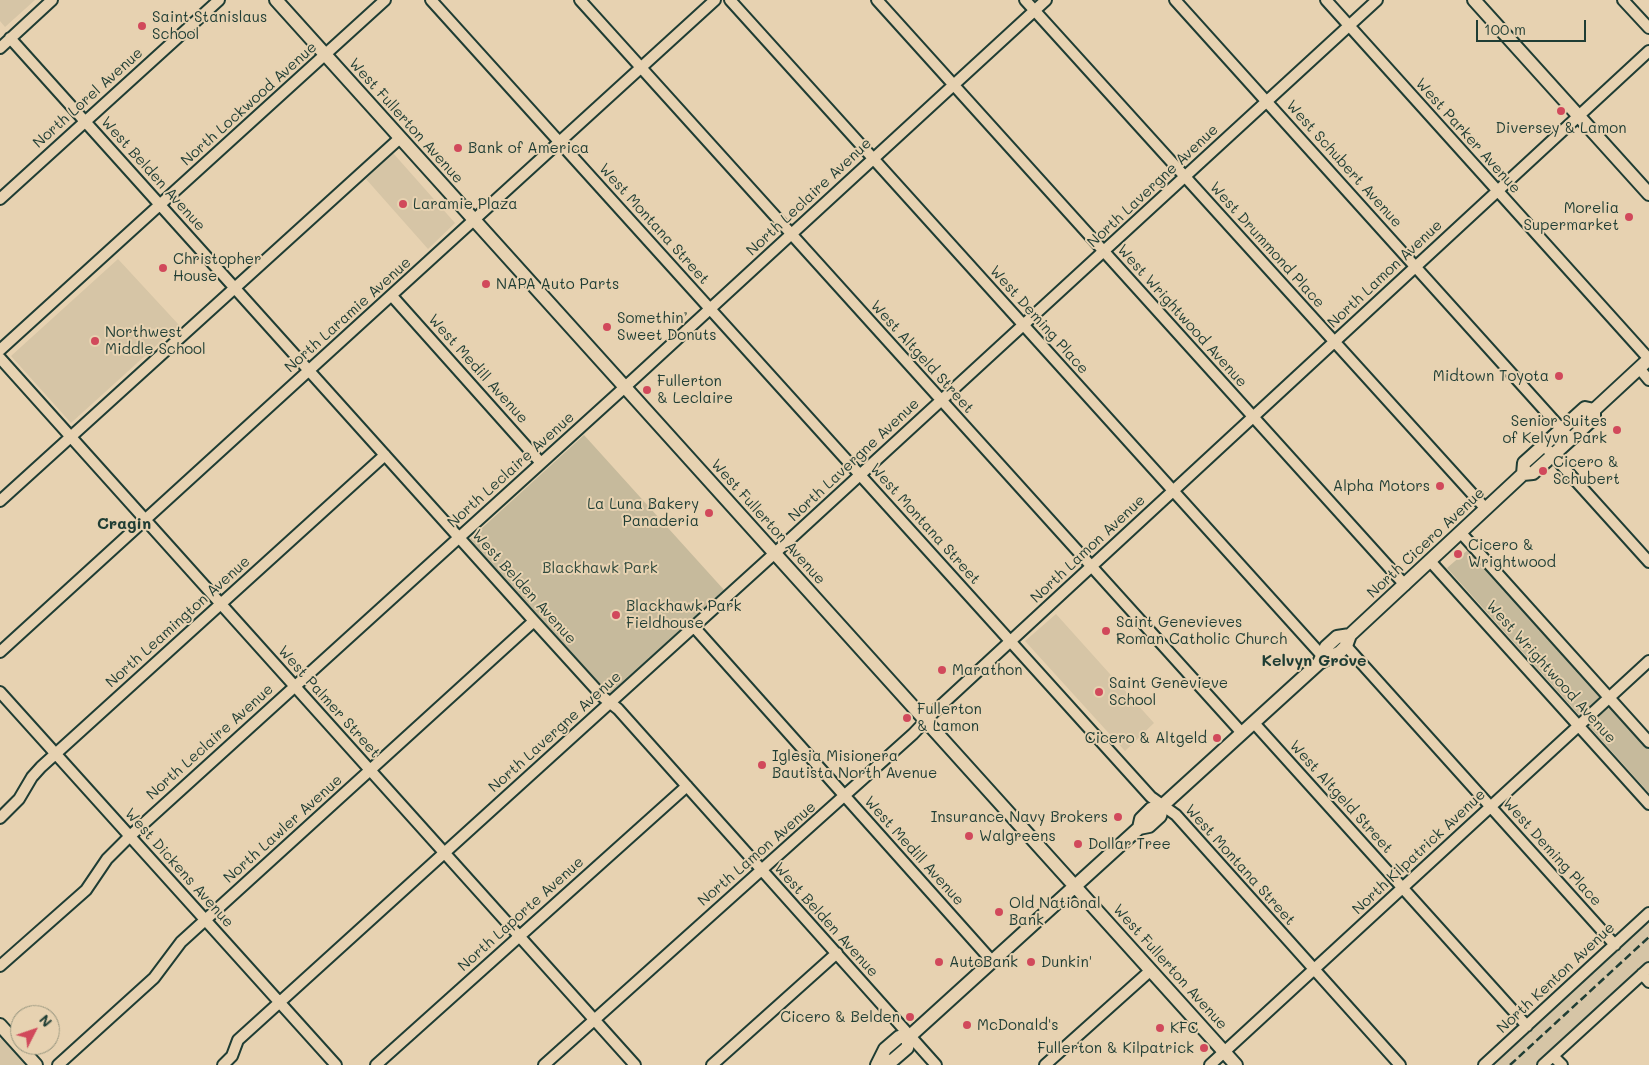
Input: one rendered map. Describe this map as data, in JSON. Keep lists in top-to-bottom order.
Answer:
{
  "streets": {
    "main road": ["West Fullerton Avenue", "North Cicero Avenue"],
    "street": [
      "North Lorel Avenue",
      "North Lockwood Avenue",
      "West Parker Avenue",
      "West Schubert Avenue",
      "West Belden Avenue",
      "North Lavergne Avenue",
      "North Leclaire Avenue",
      "West Montana Street",
      "West Drummond Place",
      "North Lamon Avenue",
      "North Laramie Avenue",
      "West Wrightwood Avenue",
      "West Deming Place",
      "West Altgeld Street",
      "West Medill Avenue",
      "North Leamington Avenue",
      "West Palmer Street",
      "North Lawler Avenue",
      "North Kilpatrick Avenue",
      "West Dickens Avenue",
      "North Laporte Avenue",
      "North Kenton Avenue"
    ]
  },
  "crossings": [
    ["North Lorel Avenue", "West Belden Avenue"],
    ["North Lockwood Avenue", "West Fullerton Avenue"],
    ["North Lockwood Avenue", "West Belden Avenue"],
    ["West Fullerton Avenue", "North Lavergne Avenue"],
    ["West Fullerton Avenue", "North Leclaire Avenue"],
    ["West Fullerton Avenue", "North Lamon Avenue"],
    ["West Fullerton Avenue", "North Laramie Avenue"],
    ["West Fullerton Avenue", "North Cicero Avenue"],
    ["West Fullerton Avenue", "North Kilpatrick Avenue"],
    ["West Parker Avenue", "North Lavergne Avenue"],
    ["West Parker Avenue", "North Lamon Avenue"],
    ["West Parker Avenue", "North Cicero Avenue"],
    ["West Schubert Avenue", "North Lavergne Avenue"],
    ["West Schubert Avenue", "North Lamon Avenue"],
    ["West Schubert Avenue", "North Cicero Avenue"],
    ["West Belden Avenue", "North Lavergne Avenue"],
    ["West Belden Avenue", "North Leclaire Avenue"],
    ["West Belden Avenue", "North Lamon Avenue"],
    ["West Belden Avenue", "North Laramie Avenue"],
    ["West Belden Avenue", "North Cicero Avenue"],
    ["West Belden Avenue", "North Leamington Avenue"],
    ["West Belden Avenue", "North Lawler Avenue"],
    ["West Belden Avenue", "North Laporte Avenue"],
    ["North Lavergne Avenue", "West Montana Street"],
    ["North Lavergne Avenue", "West Drummond Place"],
    ["North Lavergne Avenue", "West Wrightwood Avenue"],
    ["North Lavergne Avenue", "West Deming Place"],
    ["North Lavergne Avenue", "West Altgeld Street"],
    ["North Lavergne Avenue", "West Medill Avenue"],
    ["North Lavergne Avenue", "West Palmer Street"],
    ["North Lavergne Avenue", "West Dickens Avenue"],
    ["North Leclaire Avenue", "West Montana Street"],
    ["North Leclaire Avenue", "West Drummond Place"],
    ["North Leclaire Avenue", "West Wrightwood Avenue"],
    ["North Leclaire Avenue", "West Deming Place"],
    ["North Leclaire Avenue", "West Altgeld Street"],
    ["North Leclaire Avenue", "West Medill Avenue"],
    ["North Leclaire Avenue", "West Palmer Street"],
    ["North Leclaire Avenue", "West Dickens Avenue"],
    ["West Montana Street", "North Lamon Avenue"],
    ["West Montana Street", "North Laramie Avenue"],
    ["West Montana Street", "North Cicero Avenue"],
    ["West Montana Street", "North Kilpatrick Avenue"],
    ["West Drummond Place", "North Lamon Avenue"],
    ["West Drummond Place", "North Cicero Avenue"],
    ["North Lamon Avenue", "West Wrightwood Avenue"],
    ["North Lamon Avenue", "West Deming Place"],
    ["North Lamon Avenue", "West Altgeld Street"],
    ["North Lamon Avenue", "West Medill Avenue"],
    ["North Lamon Avenue", "West Palmer Street"],
    ["North Laramie Avenue", "West Altgeld Street"],
    ["North Laramie Avenue", "West Medill Avenue"],
    ["North Laramie Avenue", "West Palmer Street"],
    ["West Wrightwood Avenue", "North Cicero Avenue"],
    ["West Wrightwood Avenue", "North Kilpatrick Avenue"],
    ["West Deming Place", "North Cicero Avenue"],
    ["West Deming Place", "North Kilpatrick Avenue"],
    ["West Deming Place", "North Kenton Avenue"],
    ["West Altgeld Street", "North Cicero Avenue"],
    ["West Altgeld Street", "North Kilpatrick Avenue"],
    ["West Altgeld Street", "North Kenton Avenue"],
    ["West Medill Avenue", "North Cicero Avenue"],
    ["North Leamington Avenue", "West Palmer Street"],
    ["North Leamington Avenue", "West Dickens Avenue"],
    ["West Palmer Street", "North Lawler Avenue"],
    ["West Palmer Street", "North Laporte Avenue"],
    ["North Lawler Avenue", "West Dickens Avenue"]
  ],
  "districts": ["Cragin", "Kelvyn Grove"],
  "parks": ["Blackhawk Park"],
  "places": [
    "Saint Stanislaus School",
    "Diversey & Lamon",
    "Bank of America",
    "Laramie Plaza",
    "Morelia Supermarket",
    "Christopher House",
    "NAPA Auto Parts",
    "Somethin’ Sweet Donuts",
    "Northwest Middle School",
    "Midtown Toyota",
    "Fullerton & Leclaire",
    "Senior Suites of Kelyvn Park",
    "Cicero & Schubert",
    "Alpha Motors",
    "La Luna Bakery Panaderia",
    "Cicero & Wrightwood",
    "Blackhawk Park Fieldhouse",
    "Saint Genevieves Roman Catholic Church",
    "Marathon",
    "Saint Genevieve School",
    "Fullerton & Lamon",
    "Cicero & Altgeld",
    "Iglesia Misionera Bautista North Avenue",
    "Insurance Navy Brokers",
    "Walgreens",
    "Dollar Tree",
    "Old National Bank",
    "AutoBank",
    "Dunkin'",
    "Cicero & Belden",
    "McDonald's",
    "KFC",
    "Fullerton & Kilpatrick"
  ],
  "scale_bar": "100 m",
  "north": "top right"
}
